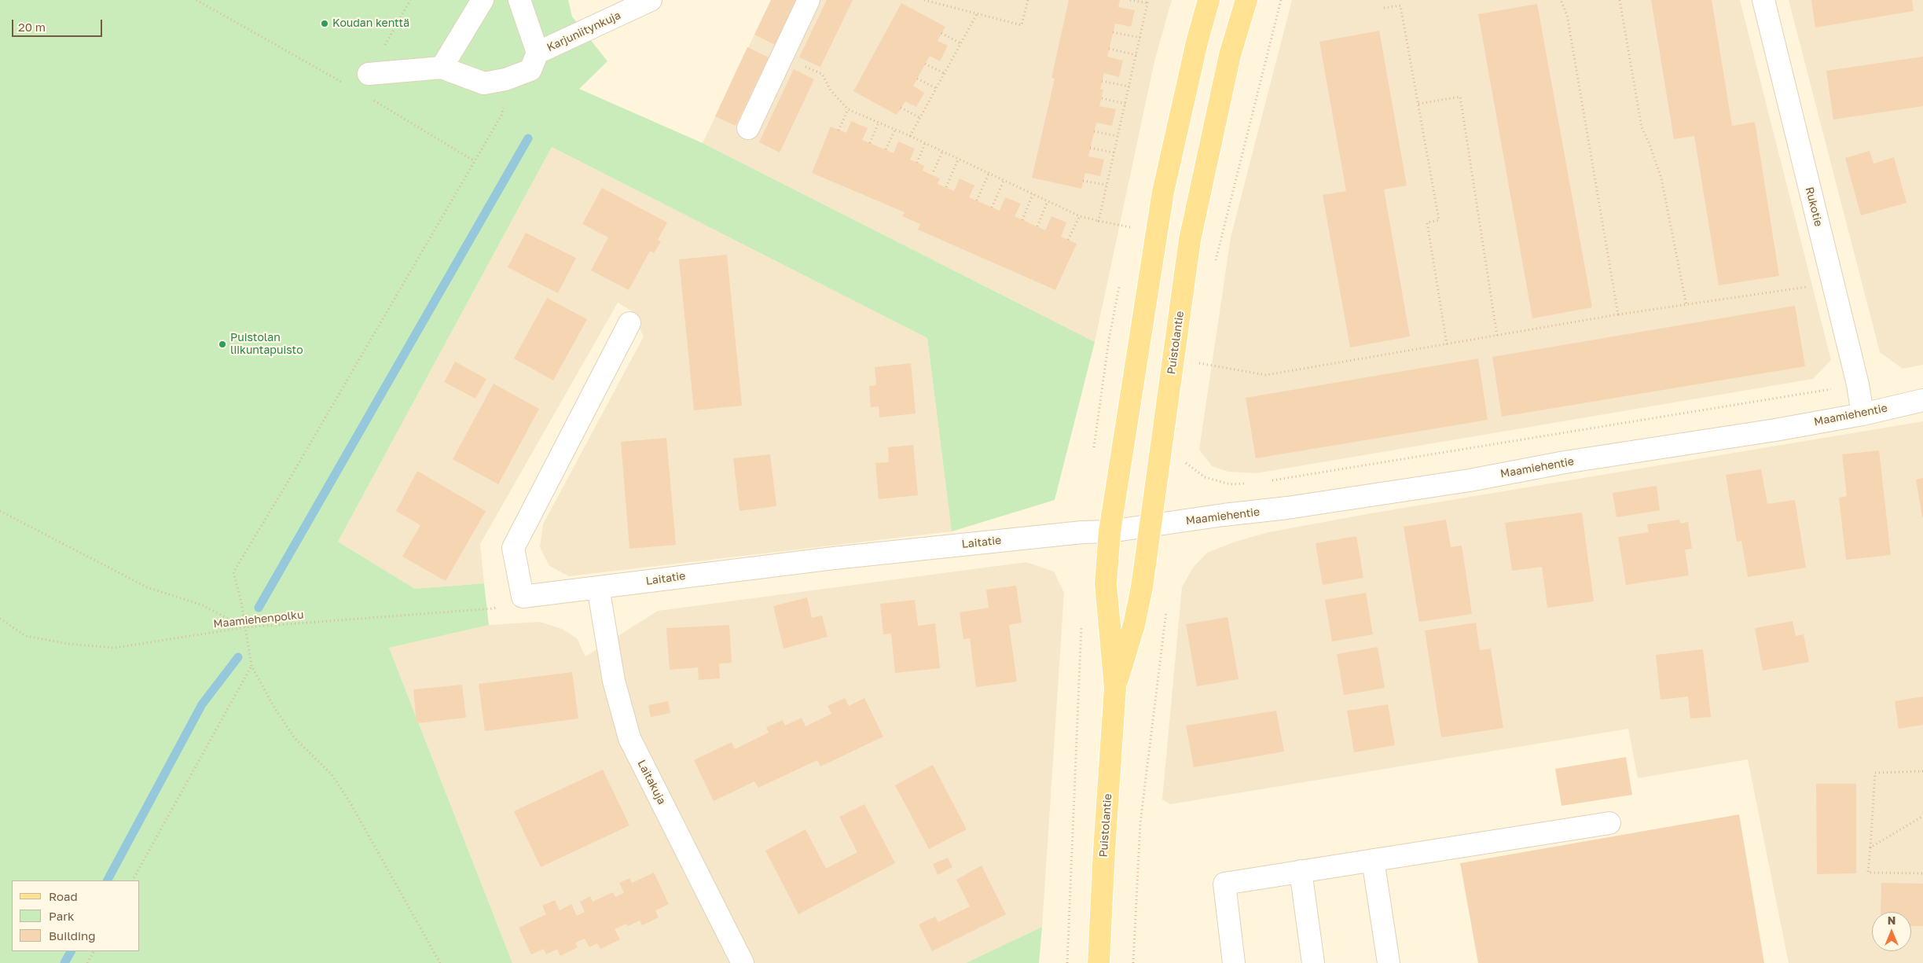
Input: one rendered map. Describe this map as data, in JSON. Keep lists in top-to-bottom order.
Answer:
{
  "streets": {
    "main road": ["Puistolantie"],
    "street": [
      "Karjuniitynkuja",
      "Rukotie",
      "Maamiehentie",
      "Laitatie",
      "Laitakuja"
    ],
    "path": ["Maamiehenpolku"]
  },
  "crossings": [
    ["Rukotie", "Maamiehentie"],
    ["Puistolantie", "Maamiehentie"],
    ["Puistolantie", "Laitatie"],
    ["Maamiehentie", "Laitatie"],
    ["Laitatie", "Maamiehenpolku"],
    ["Laitatie", "Laitakuja"]
  ],
  "places": ["Koudan kenttä", "Puistolan liikuntapuisto"],
  "legend": ["Road", "Park", "Building"],
  "scale_bar": "20 m",
  "north": "top"
}
